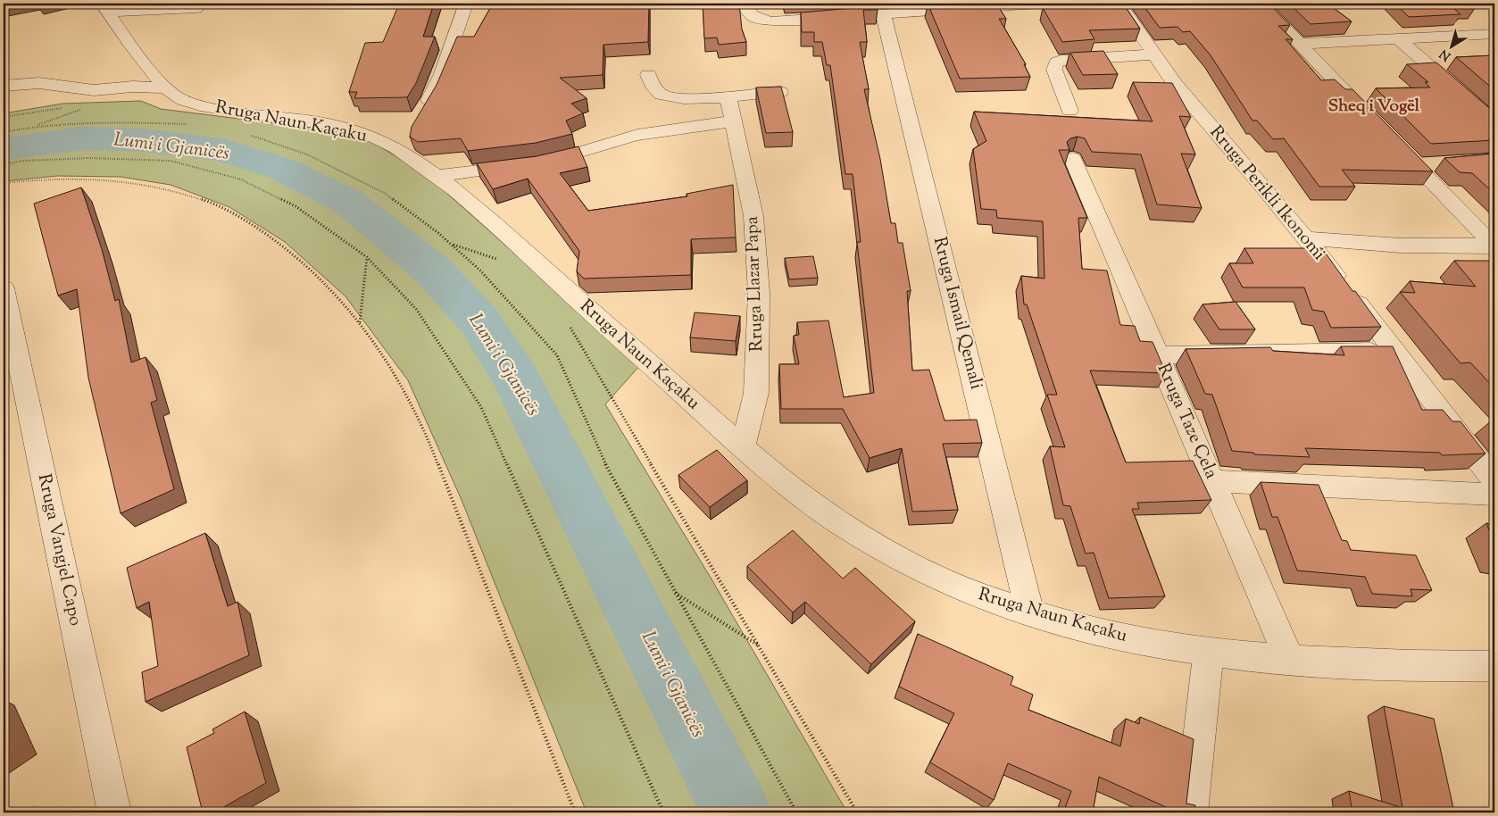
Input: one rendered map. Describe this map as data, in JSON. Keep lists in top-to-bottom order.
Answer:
{
  "streets": {
    "street": [
      "Rruga Naun Kaçaku",
      "Rruga Perikli Ikonomi",
      "Rruga Llazar Papa",
      "Rruga Ismail Qemali",
      "Rruga Taze Çela",
      "Rruga Vangjel Capo"
    ]
  },
  "crossings": [
    ["Rruga Naun Kaçaku", "Rruga Llazar Papa"],
    ["Rruga Naun Kaçaku", "Rruga Ismail Qemali"],
    ["Rruga Naun Kaçaku", "Rruga Taze Çela"]
  ],
  "districts": ["Sheq i Vogël"],
  "water": ["Lumi i Gjanicës"],
  "north": "bottom left"
}
